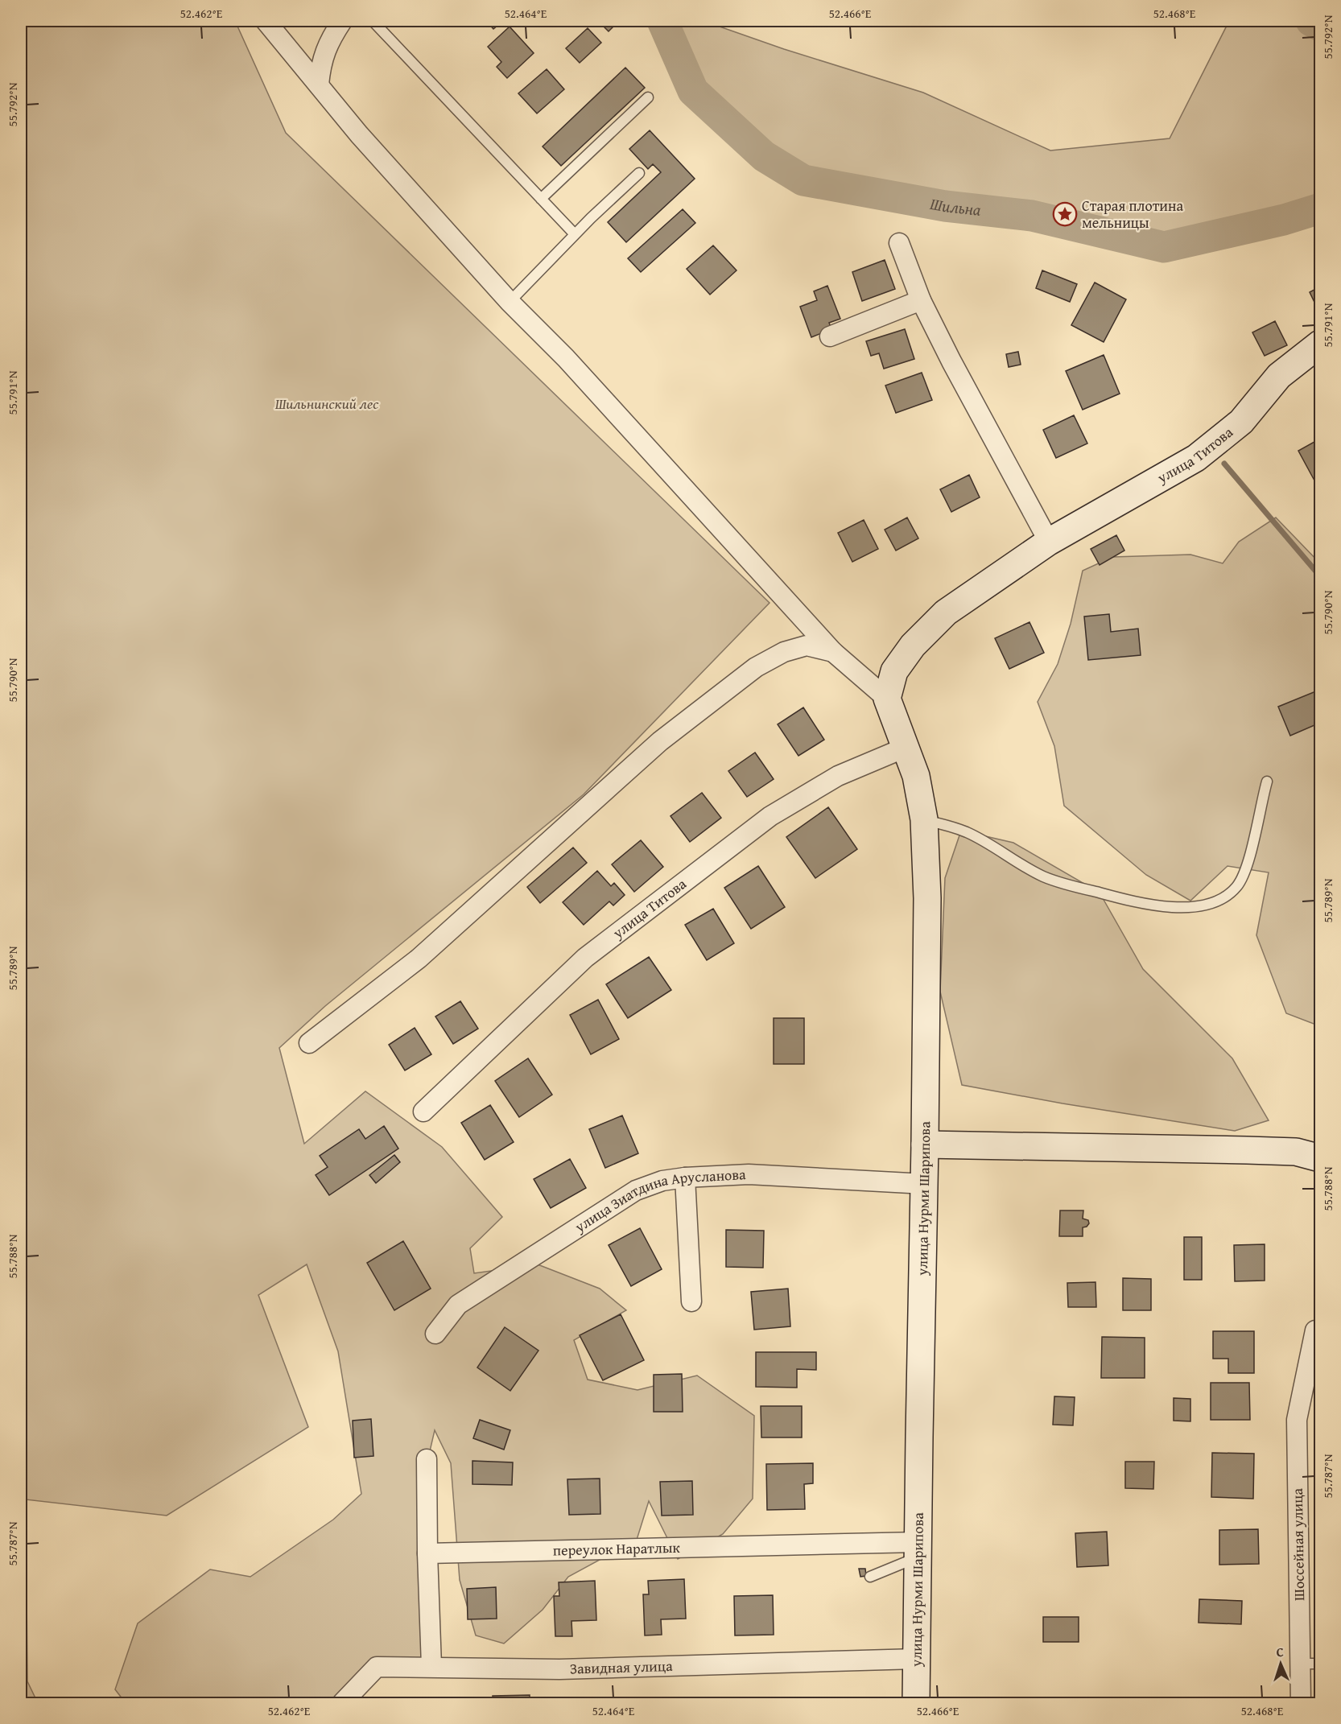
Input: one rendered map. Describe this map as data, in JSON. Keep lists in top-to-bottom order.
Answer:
{
  "streets": {
    "street": [
      "улица Титова",
      "улица Нурми Шарипова",
      "улица Зиатдина Арусланова",
      "Шоссейная улица",
      "переулок Наратлык",
      "Завидная улица"
    ]
  },
  "crossings": [
    ["улица Титова", "улица Нурми Шарипова"],
    ["улица Нурми Шарипова", "улица Зиатдина Арусланова"],
    ["улица Нурми Шарипова", "переулок Наратлык"],
    ["улица Нурми Шарипова", "Завидная улица"]
  ],
  "water": ["Шильна"],
  "parks": ["Шильнинский лес"],
  "places": {
    "place": ["Старая плотина мельницы"]
  },
  "north": "top",
  "coordinates": [
    "52.462°E",
    "52.464°E",
    "52.466°E",
    "52.468°E",
    "55.792°N",
    "55.791°N",
    "55.790°N",
    "55.789°N",
    "55.788°N",
    "55.787°N"
  ]
}
